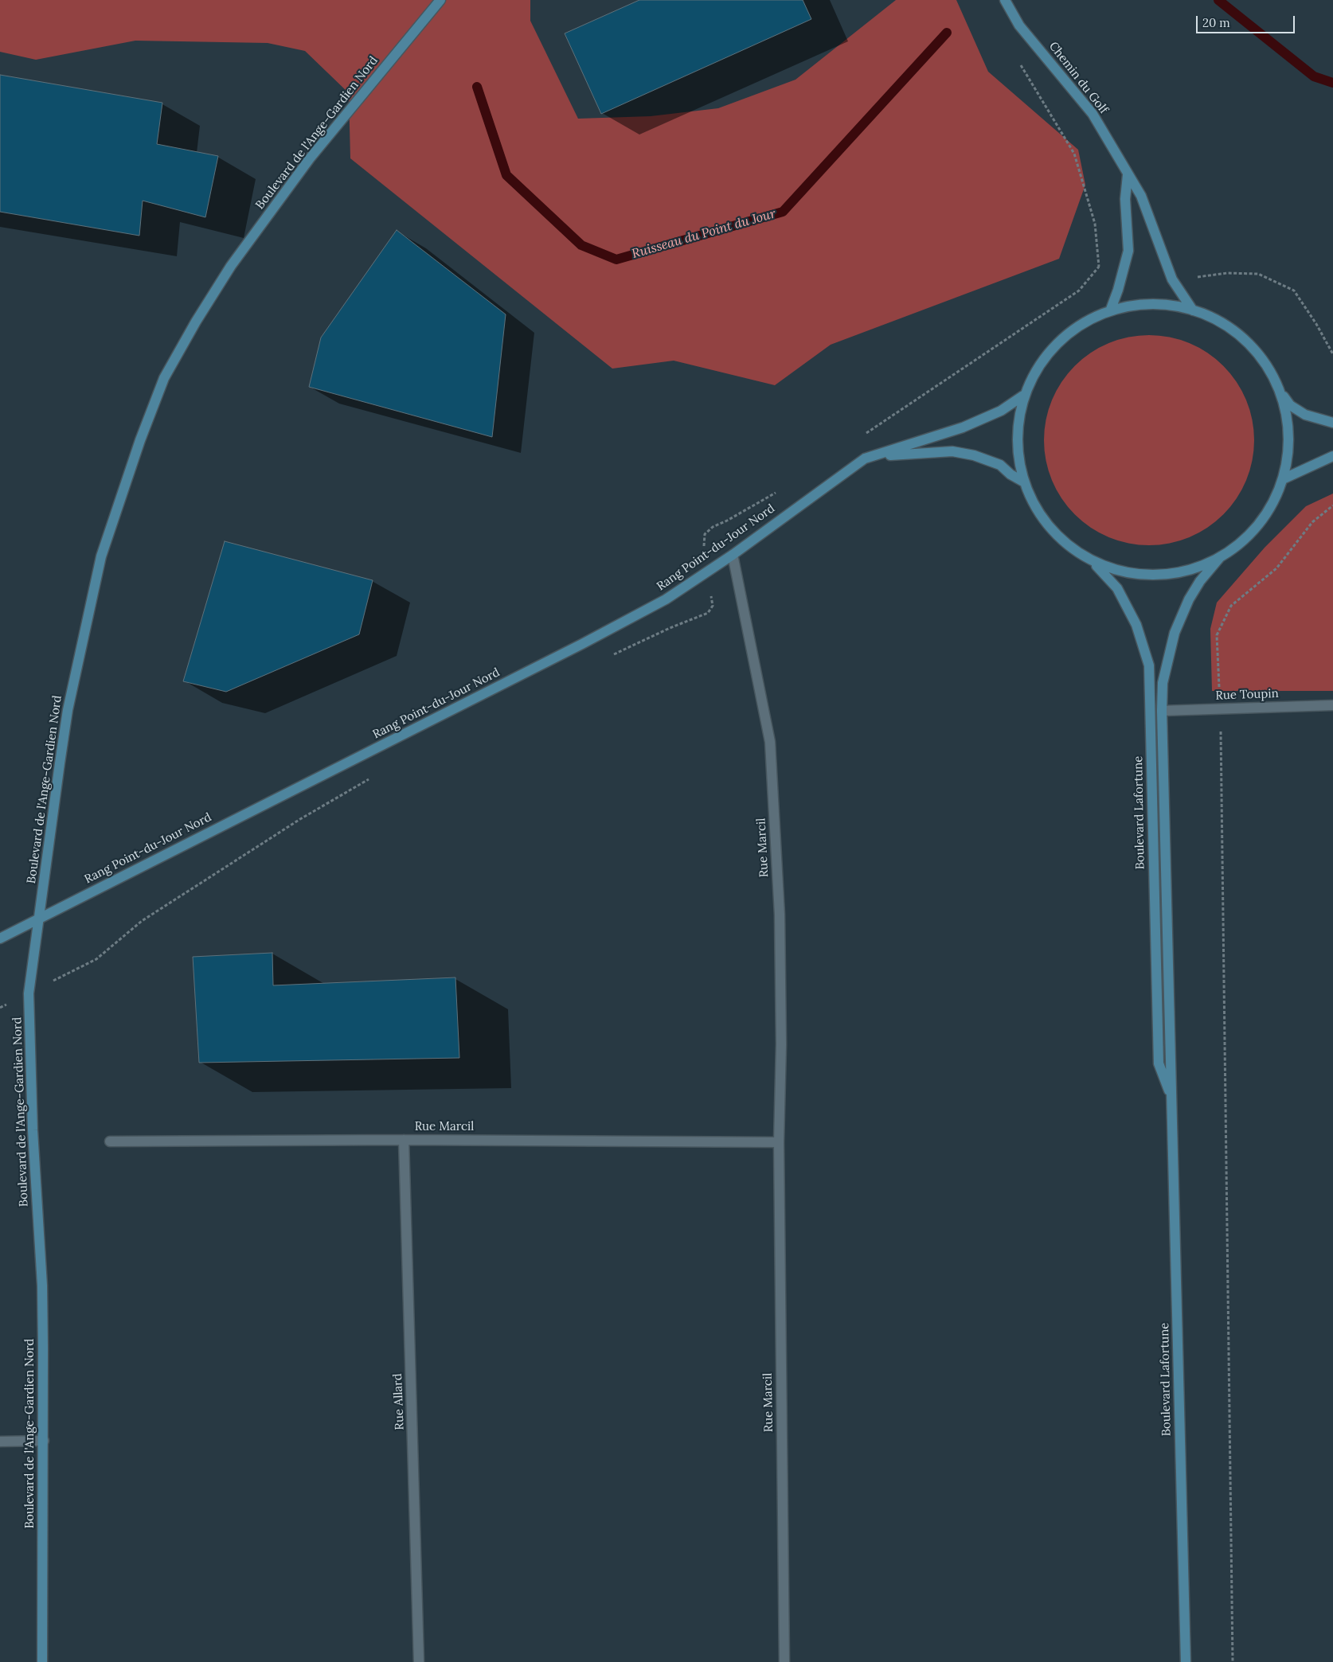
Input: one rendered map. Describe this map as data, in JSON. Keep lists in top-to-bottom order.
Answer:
{
  "streets": {
    "street": [
      "Chemin du Golf",
      "Boulevard de l'Ange-Gardien Nord",
      "Rang Point-du-Jour Nord",
      "Rue Toupin",
      "Boulevard Lafortune",
      "Rue Marcil",
      "Rue Allard"
    ]
  },
  "crossings": [
    ["Boulevard de l'Ange-Gardien Nord", "Rang Point-du-Jour Nord"],
    ["Rang Point-du-Jour Nord", "Rue Marcil"],
    ["Rue Toupin", "Boulevard Lafortune"],
    ["Rue Marcil", "Rue Allard"]
  ],
  "water": ["Ruisseau du Point du Jour"],
  "scale_bar": "20 m"
}
